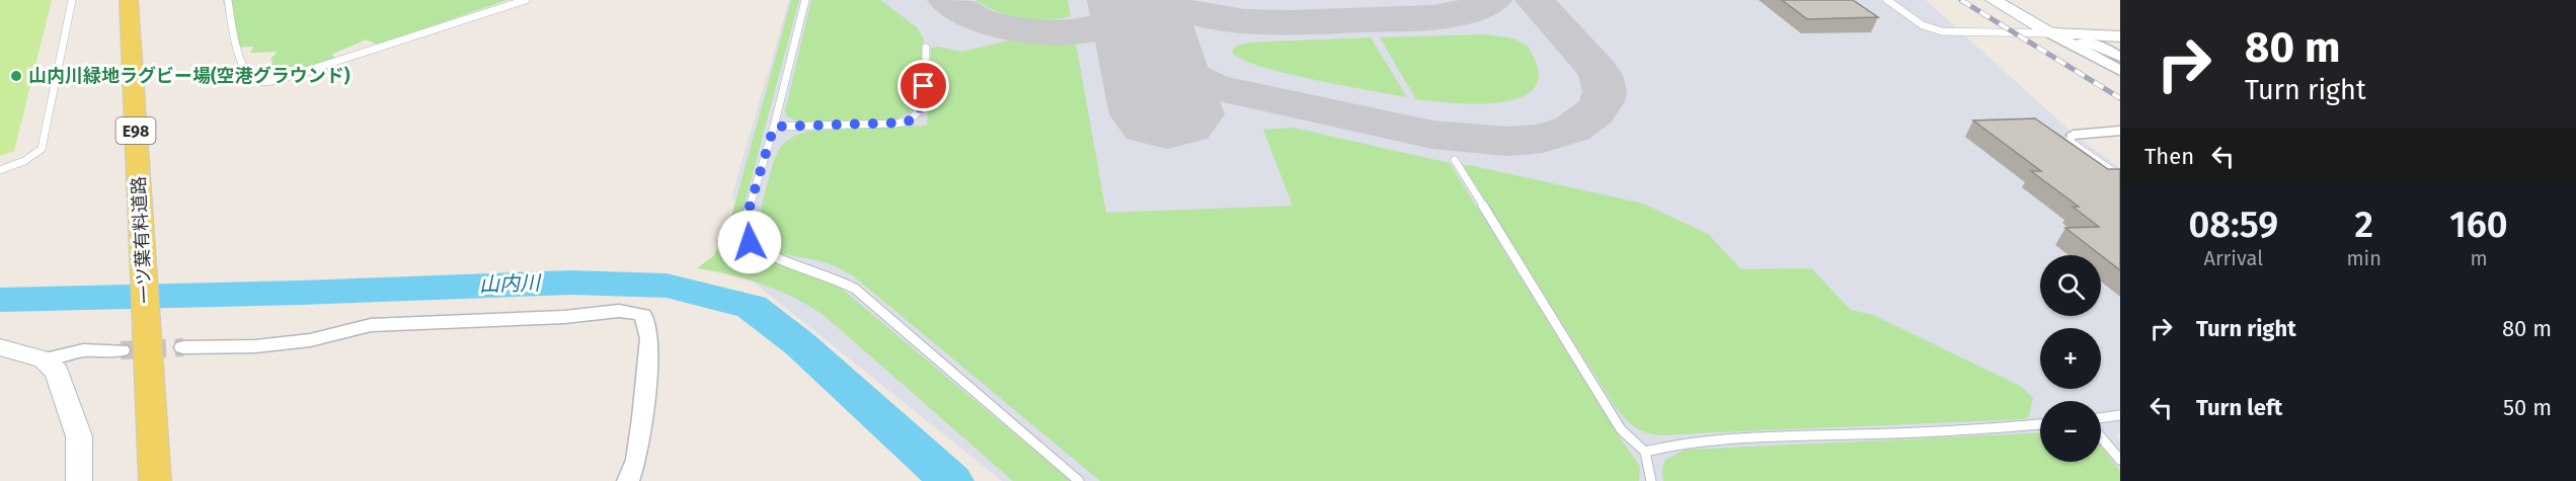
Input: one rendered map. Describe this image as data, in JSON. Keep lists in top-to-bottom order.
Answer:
{
  "streets": {
    "main road": ["E98", "一ツ葉有料道路"]
  },
  "water": ["山内川"],
  "places": ["山内川緑地ラグビー場(空港グラウンド)"],
  "page": {
    "turn": ["80 m", "Turn right"],
    "then": "Then",
    "eta": [
      "08:59",
      "Arrival",
      "2",
      "min",
      "160",
      "m"
    ],
    "map_buttons": ["+", "−"],
    "list": [
      {
        "name": "Turn right",
        "value": "80 m"
      },
      {
        "name": "Turn left",
        "value": "50 m"
      }
    ]
  }
}
